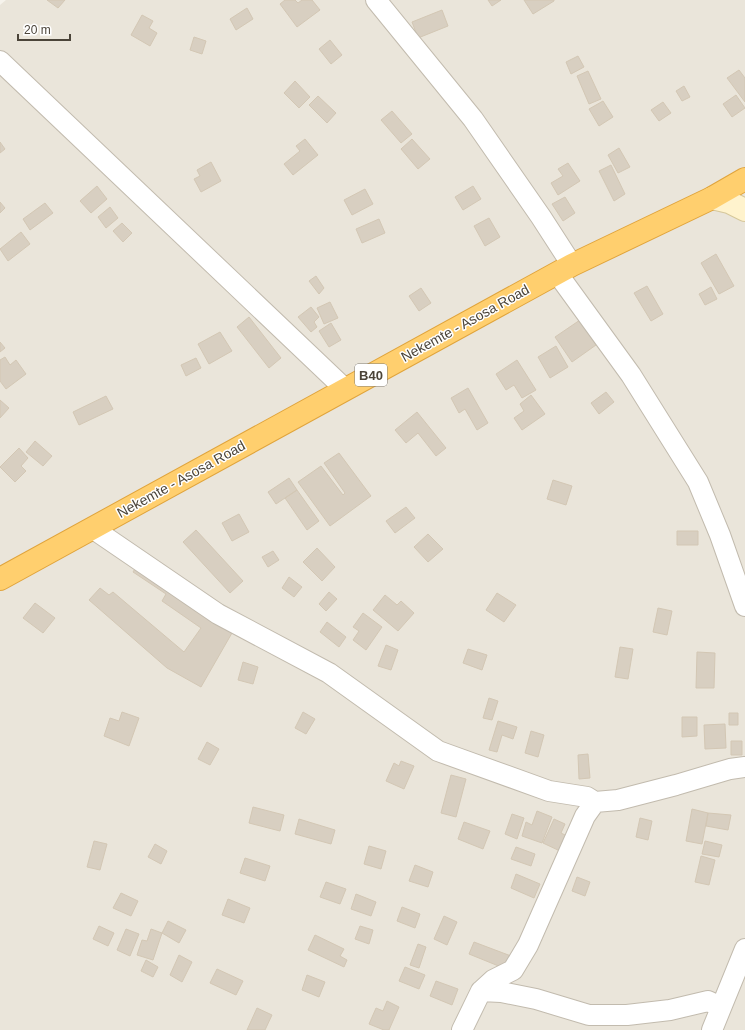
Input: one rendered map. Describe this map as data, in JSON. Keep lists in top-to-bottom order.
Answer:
{
  "streets": {
    "highway": ["Nekemte - Asosa Road", "B40"]
  },
  "scale_bar": "20 m"
}
